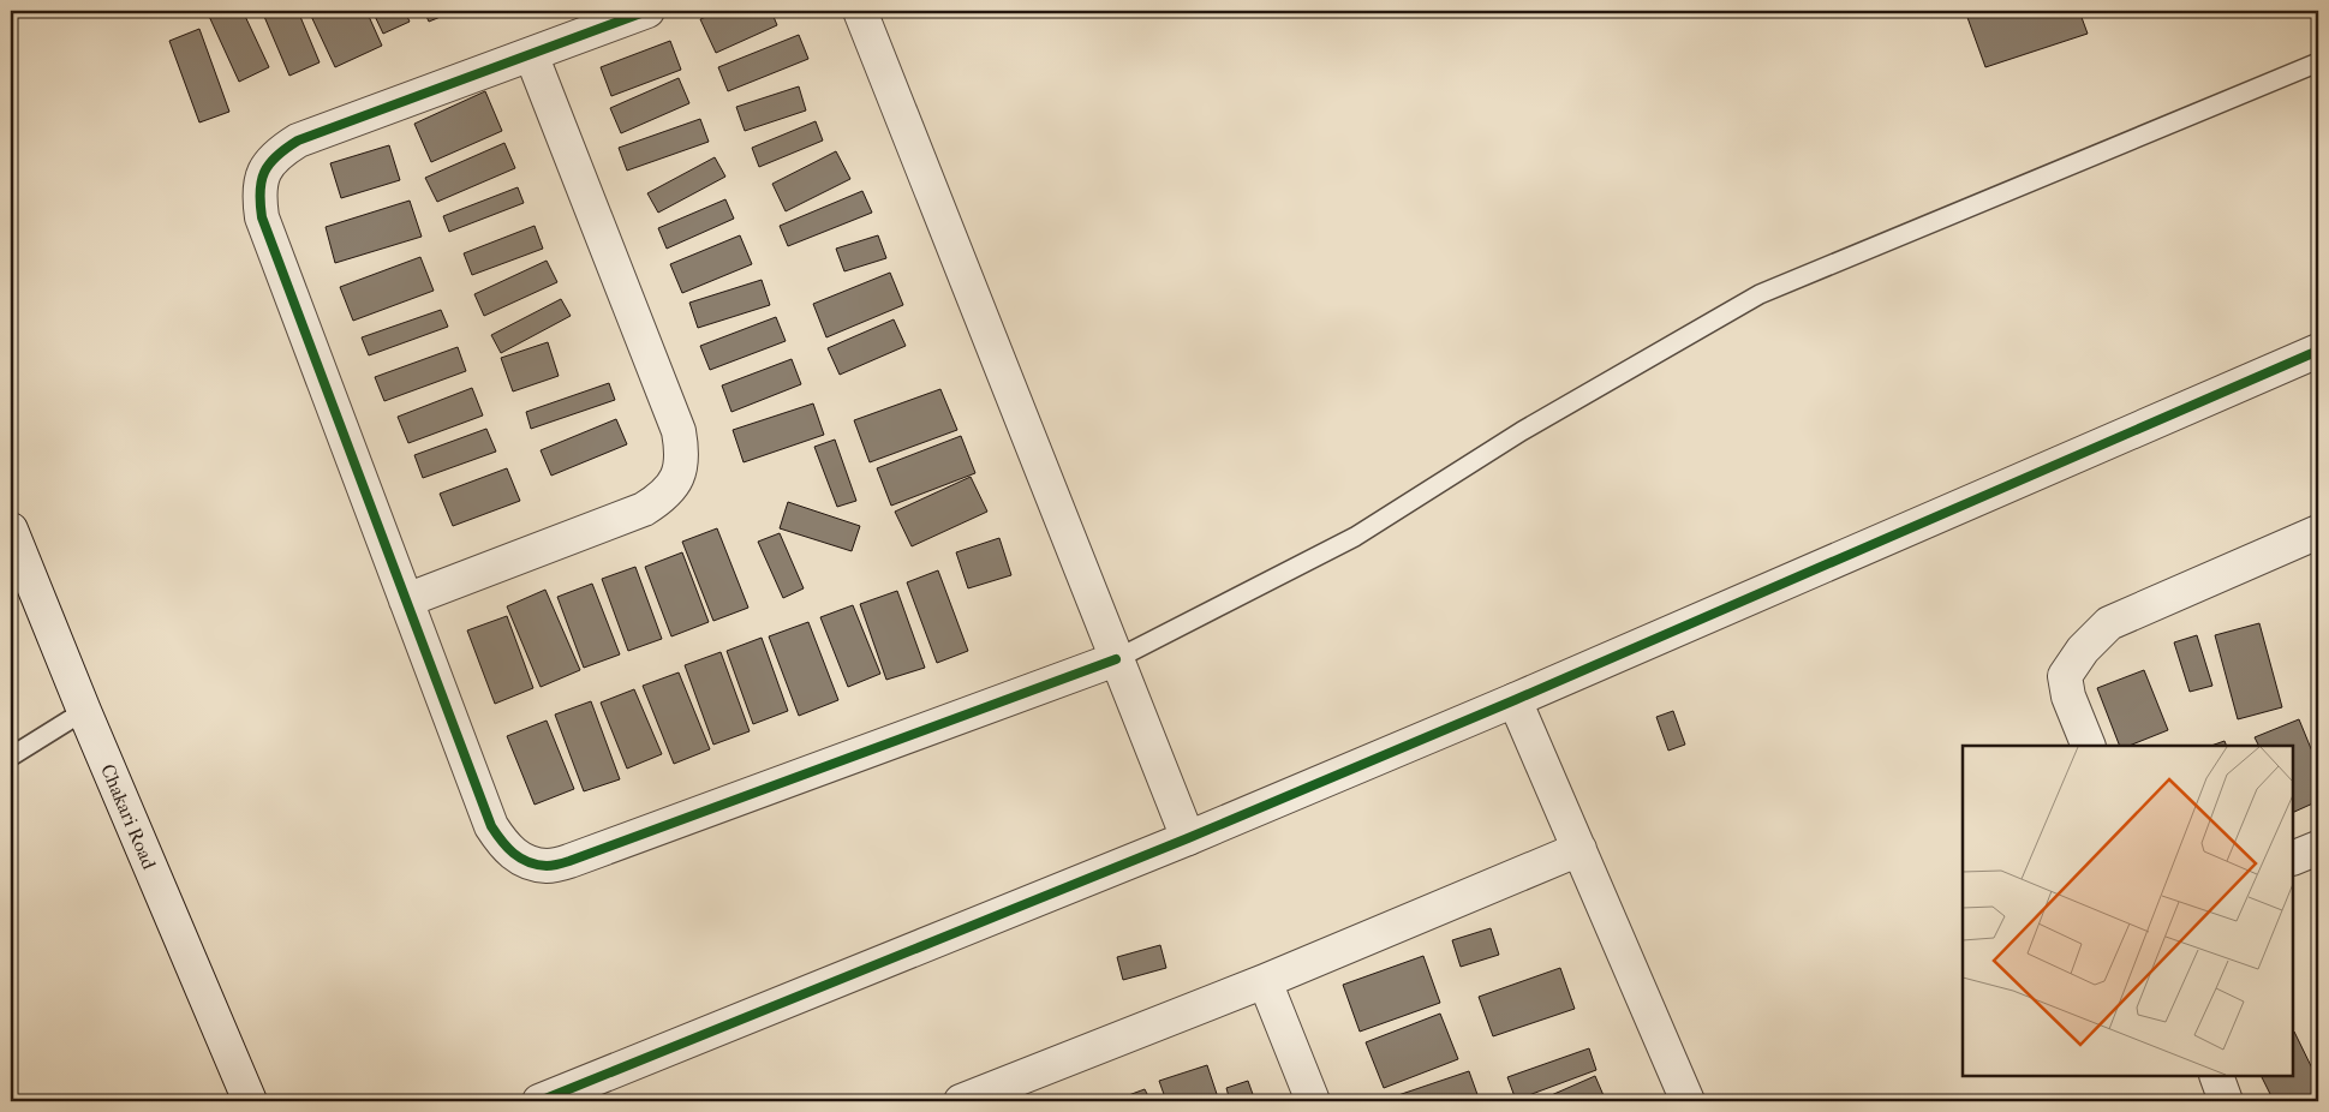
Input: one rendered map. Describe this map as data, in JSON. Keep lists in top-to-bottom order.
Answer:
{
  "streets": {
    "street": ["Chakari Road"]
  }
}
